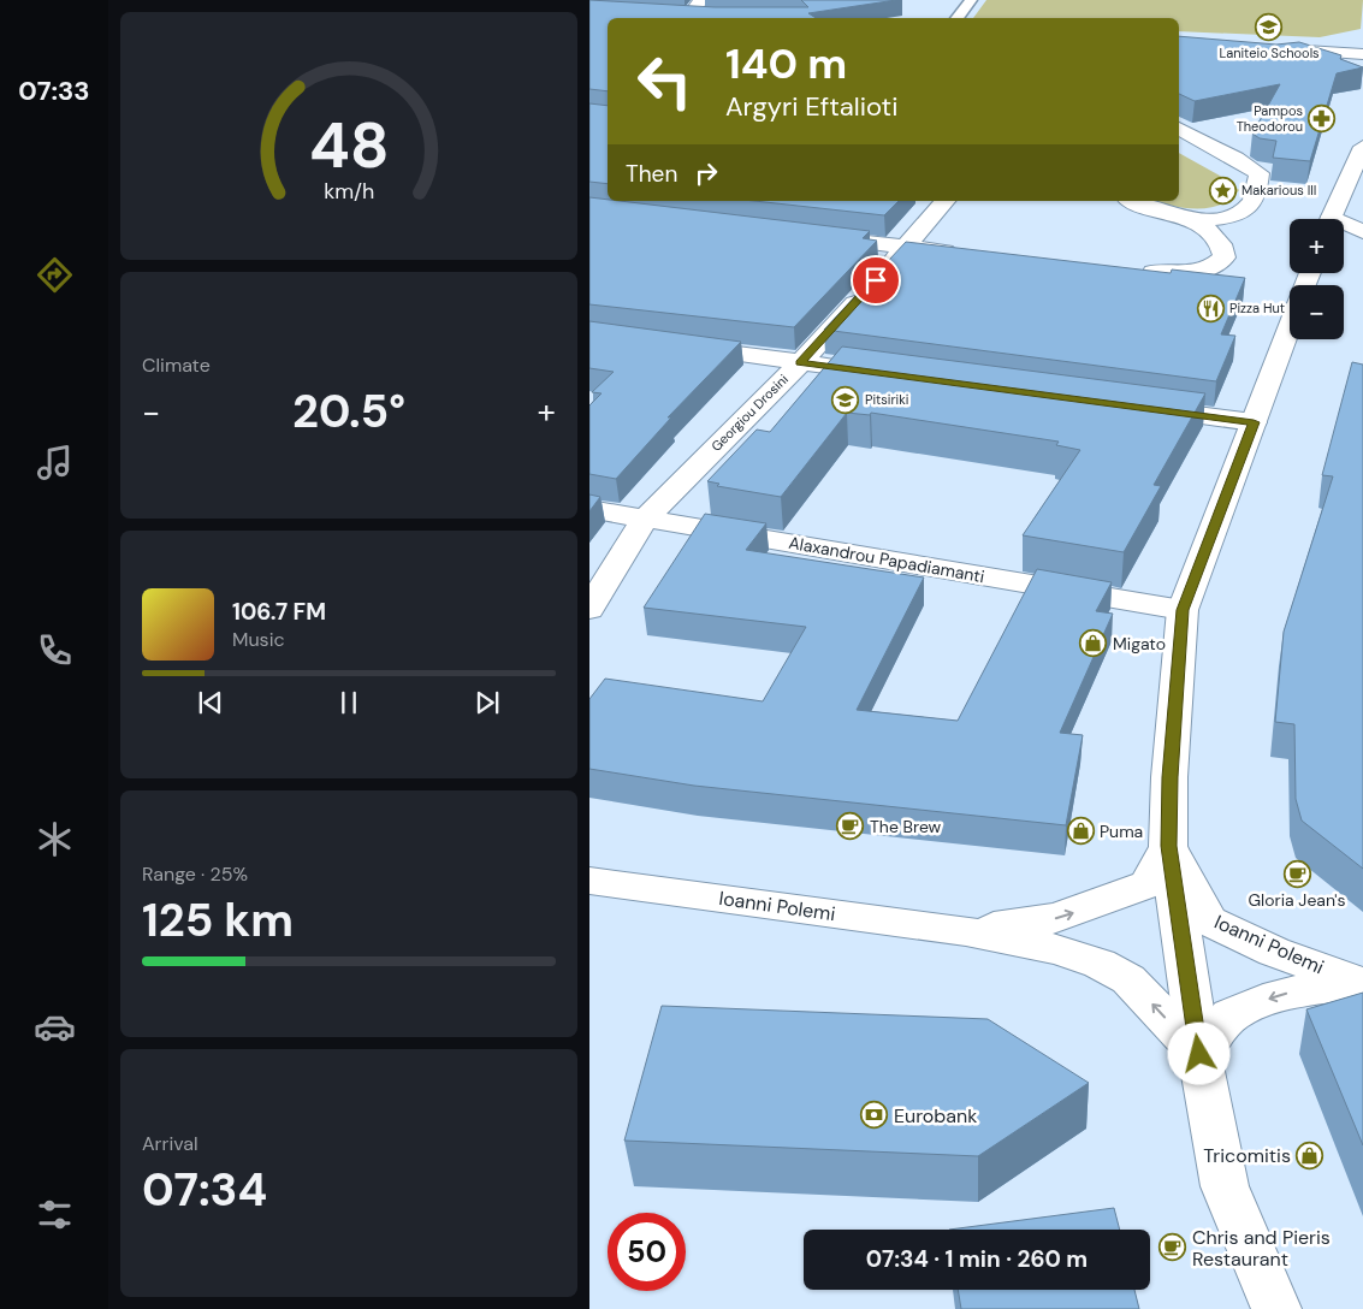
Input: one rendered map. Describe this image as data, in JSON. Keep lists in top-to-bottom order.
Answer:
{
  "streets": {
    "street": ["Georgiou Drosini", "Alaxandrou Papadiamanti", "Ioanni Polemi"]
  },
  "crossings": [
    ["Georgiou Drosini", "Alaxandrou Papadiamanti"]
  ],
  "places": {
    "school or university": ["Laniteio Schools", "Pitsiriki"],
    "pharmacy": ["Pampos Theodorou"],
    "place": ["Makarious III"],
    "restaurant": ["Pizza Hut"],
    "shop": ["Migato", "Puma", "Tricomitis"],
    "cafe": ["The Brew", "Gloria Jean's", "Chris and Pieris Restaurant"],
    "bank": ["Eurobank"]
  },
  "page": {
    "tabs": "07:33",
    "turn": ["140 m", "Argyri Eftalioti"],
    "then": "Then",
    "map_buttons": ["+", "−"],
    "tile": [
      "Climate",
      ["Range · 25%", "125 km"],
      ["Arrival", "07:34"]
    ],
    "heat": ["−", "20.5°", "+"],
    "song": ["106.7 FM", "Music"],
    "limit": "50",
    "trip": "07:34 · 1 min · 260 m",
    "gauge": ["48", "km/h"]
  }
}
